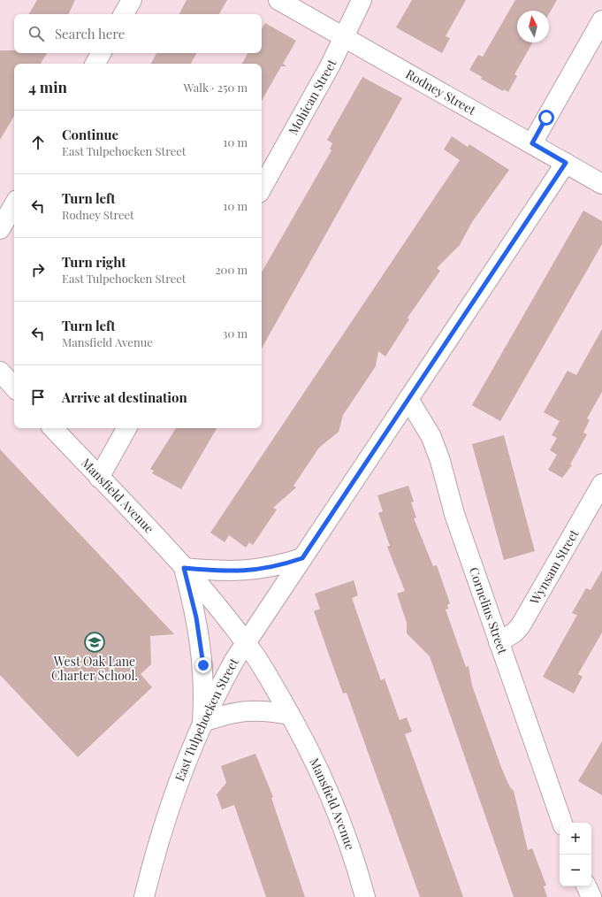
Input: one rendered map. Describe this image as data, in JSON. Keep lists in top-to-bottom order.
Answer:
{
  "streets": {
    "street": [
      "Rodney Street",
      "Mohican Street",
      "Mansfield Avenue",
      "Wynsam Street",
      "Cornelius Street",
      "East Tulpehocken Street"
    ]
  },
  "crossings": [
    ["Rodney Street", "Mohican Street"],
    ["Rodney Street", "East Tulpehocken Street"],
    ["Mansfield Avenue", "East Tulpehocken Street"],
    ["Wynsam Street", "Cornelius Street"],
    ["Cornelius Street", "East Tulpehocken Street"]
  ],
  "places": {
    "school or university": ["West Oak Lane Charter School."]
  },
  "north": "top",
  "page": {
    "search": "Search here",
    "heading": ["4 min", "Walk · 250 m"],
    "list": [
      ["Continue", "East Tulpehocken Street", "10 m"],
      ["Turn left", "Rodney Street", "10 m"],
      ["Turn right", "East Tulpehocken Street", "200 m"],
      ["Turn left", "Mansfield Avenue", "30 m"],
      "Arrive at destination"
    ],
    "map_buttons": ["+", "−"]
  }
}
